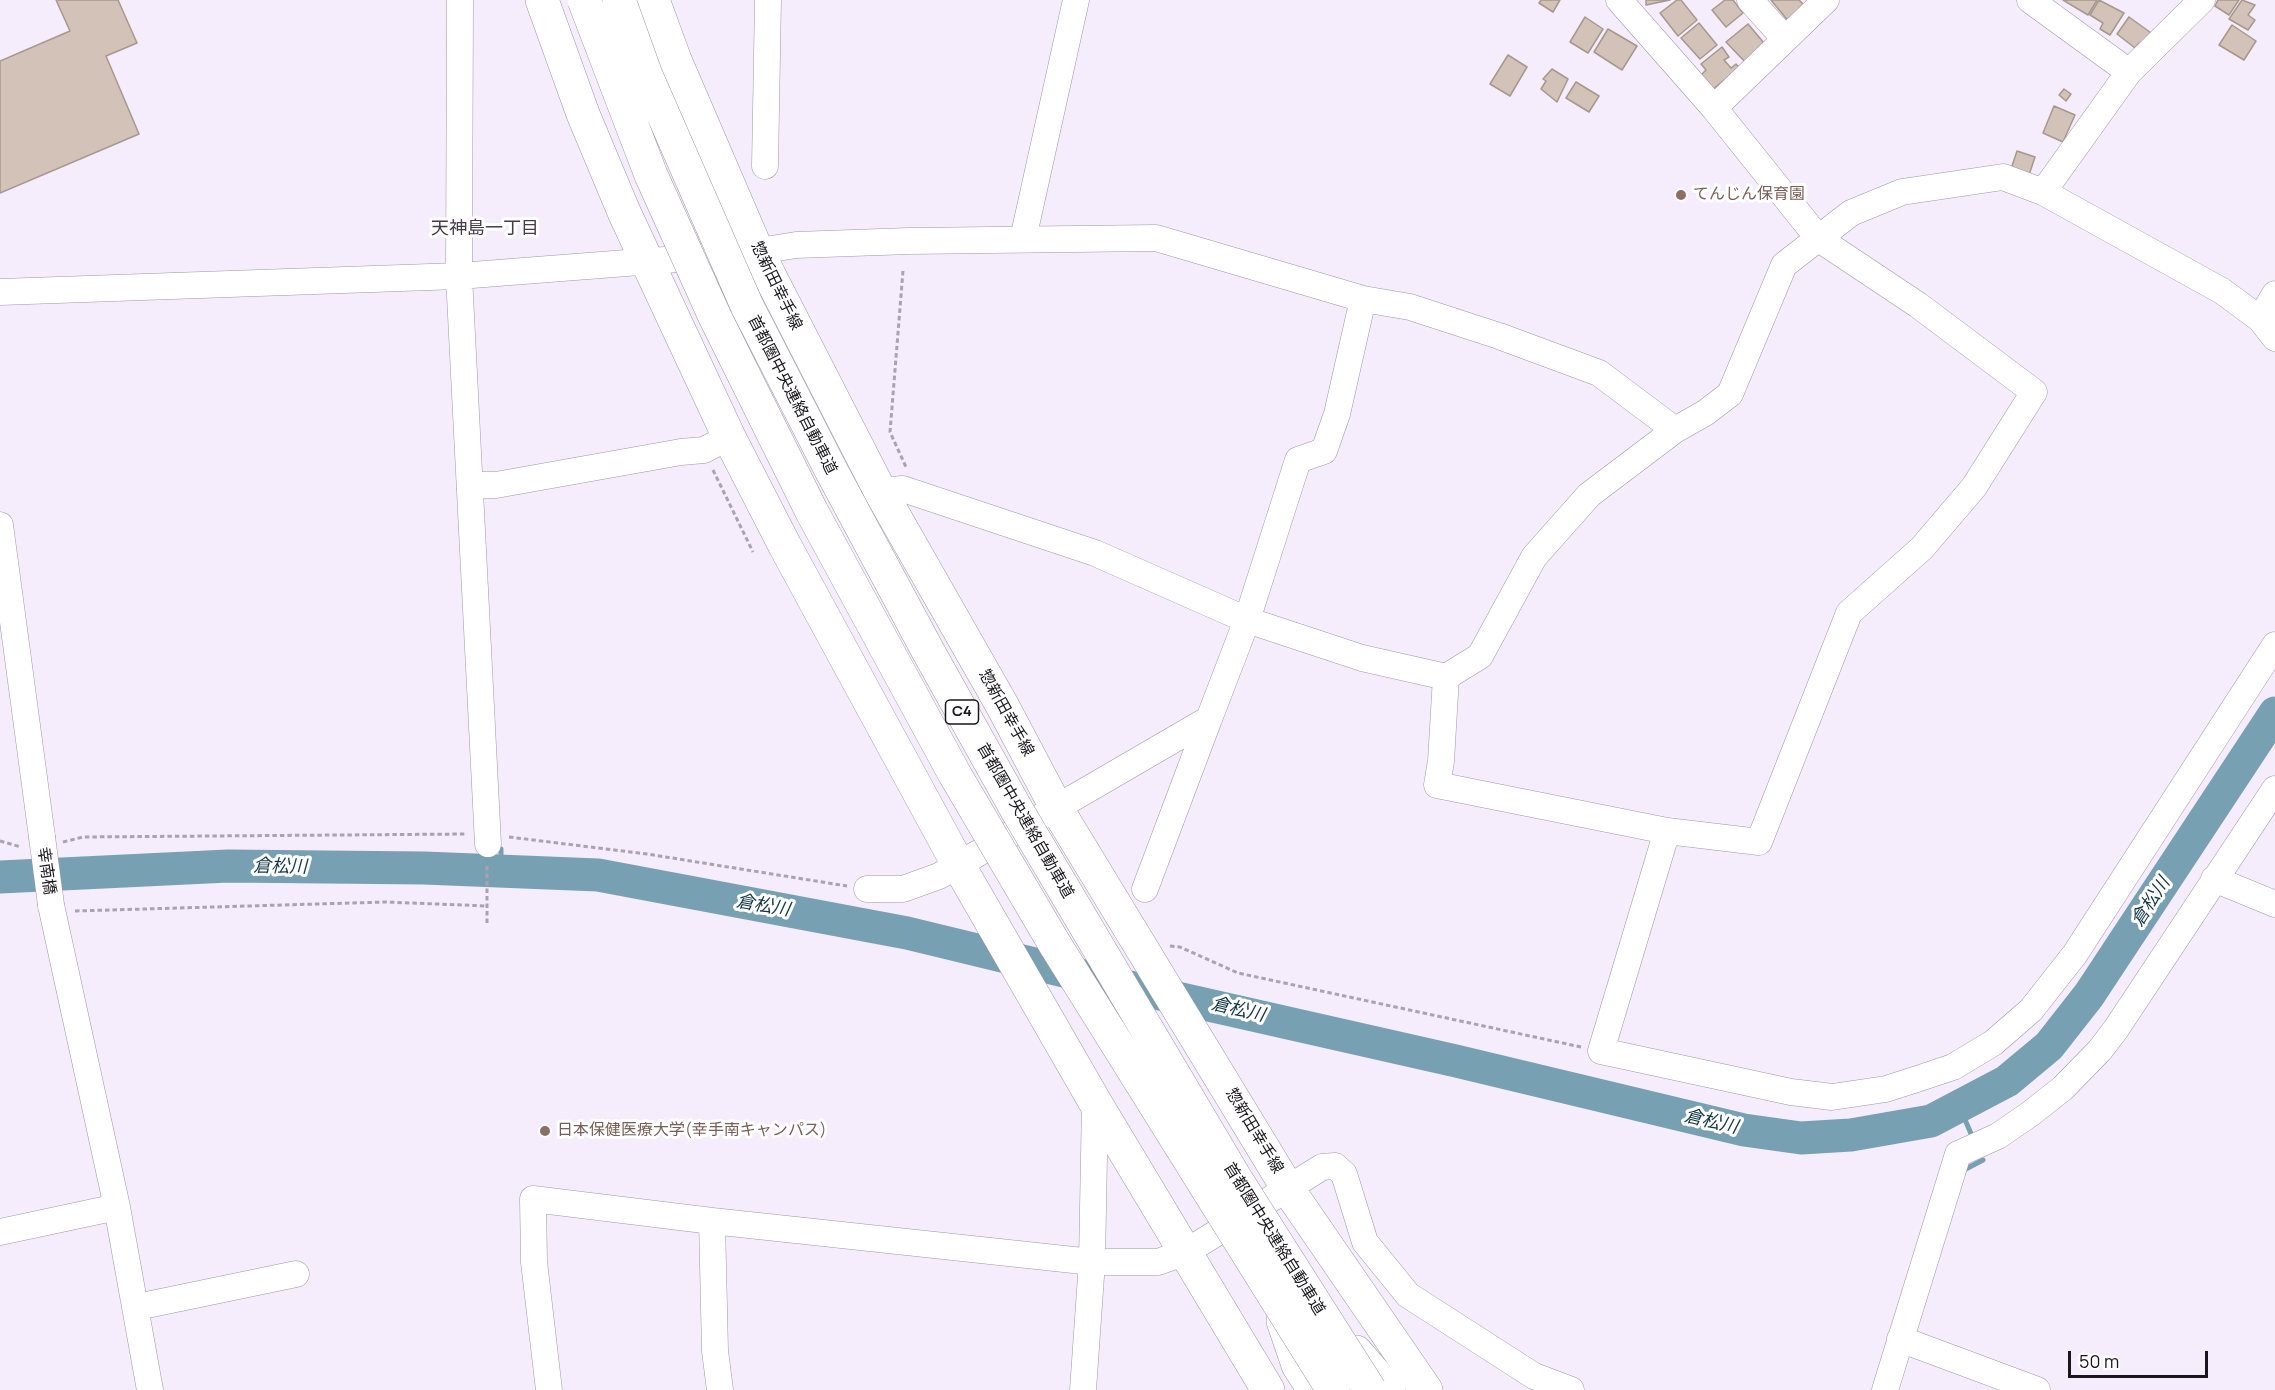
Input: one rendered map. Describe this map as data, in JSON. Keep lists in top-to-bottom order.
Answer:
{
  "streets": {
    "main road": ["惣新田幸手線", "首都圏中央連絡自動車道", "C4"],
    "street": ["幸南橋"]
  },
  "districts": ["天神島一丁目"],
  "water": ["倉松川"],
  "places": ["てんじん保育園", "日本保健医療大学(幸手南キャンパス)"],
  "scale_bar": "50 m"
}
